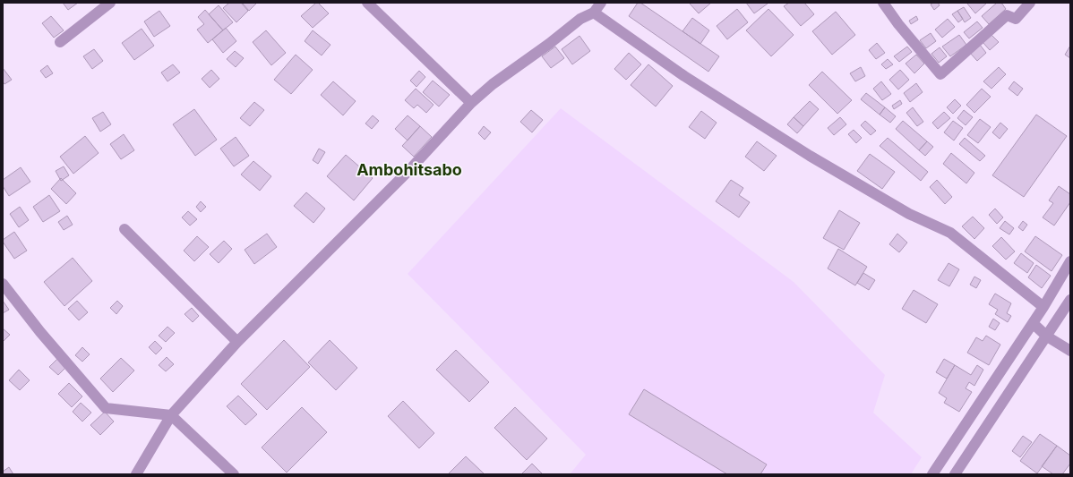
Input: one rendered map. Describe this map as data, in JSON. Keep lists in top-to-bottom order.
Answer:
{
  "districts": ["Ambohitsabo"]
}
